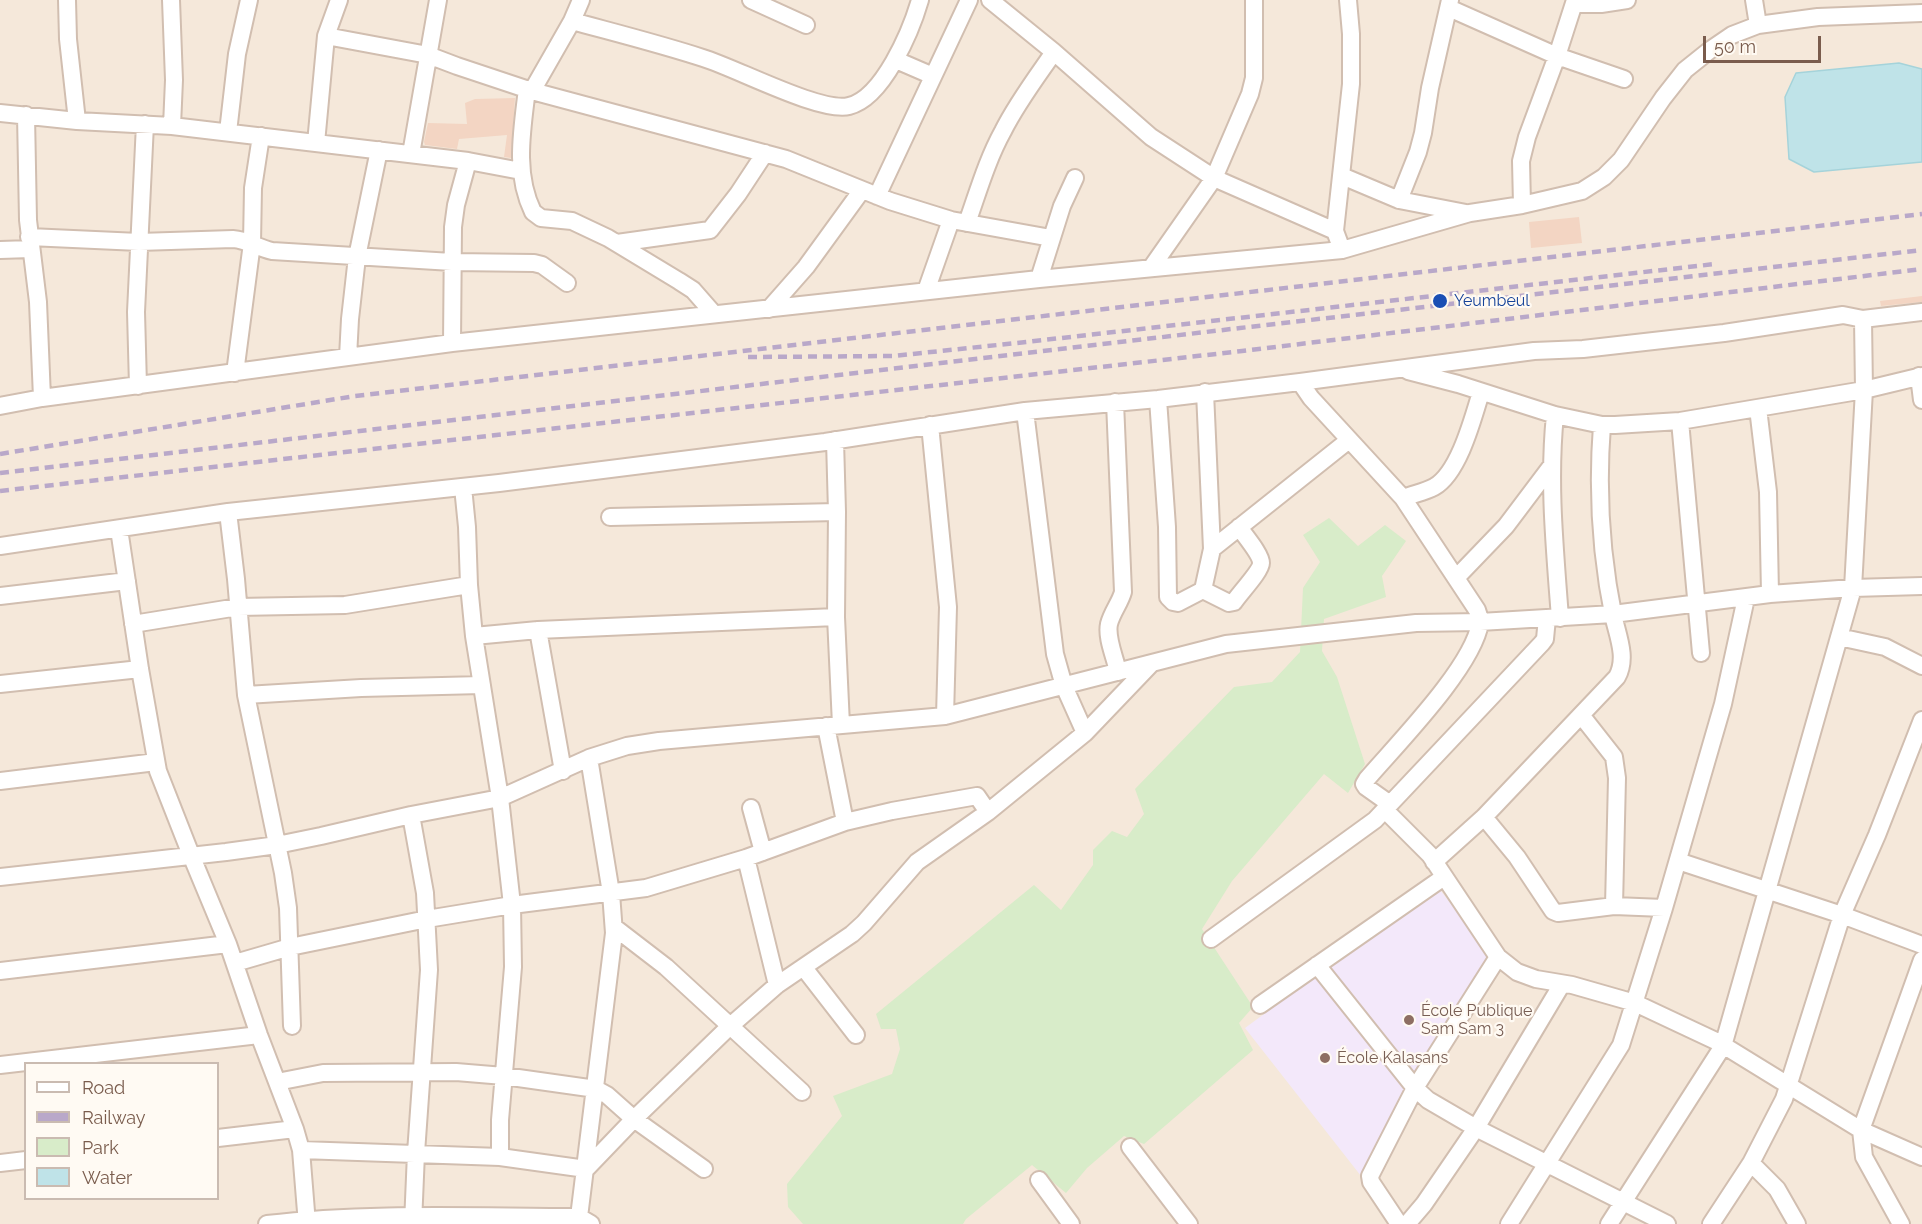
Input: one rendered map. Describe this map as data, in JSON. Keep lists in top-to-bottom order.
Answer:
{
  "places": ["Yeumbeul", "École Publique Sam Sam 3", "École Kalasans"],
  "legend": [
    "Road",
    "Railway",
    "Park",
    "Water"
  ],
  "scale_bar": "50 m"
}
